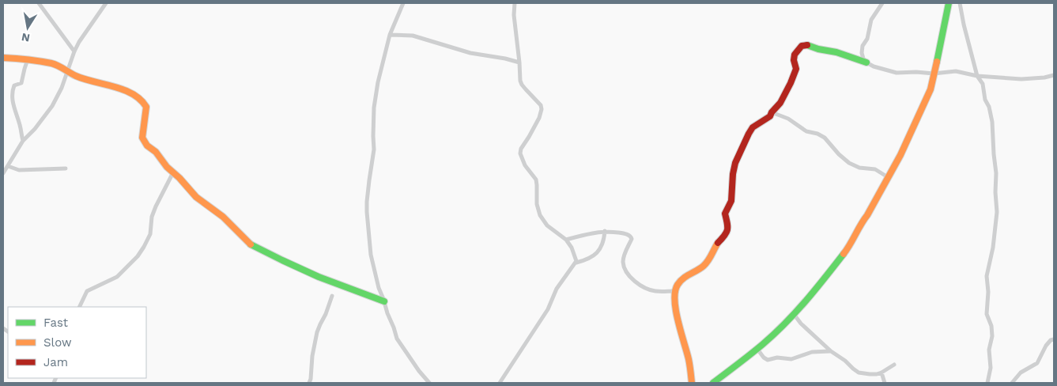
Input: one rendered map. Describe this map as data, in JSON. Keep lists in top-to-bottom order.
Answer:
{
  "legend": ["Fast", "Slow", "Jam"],
  "north": "bottom"
}
